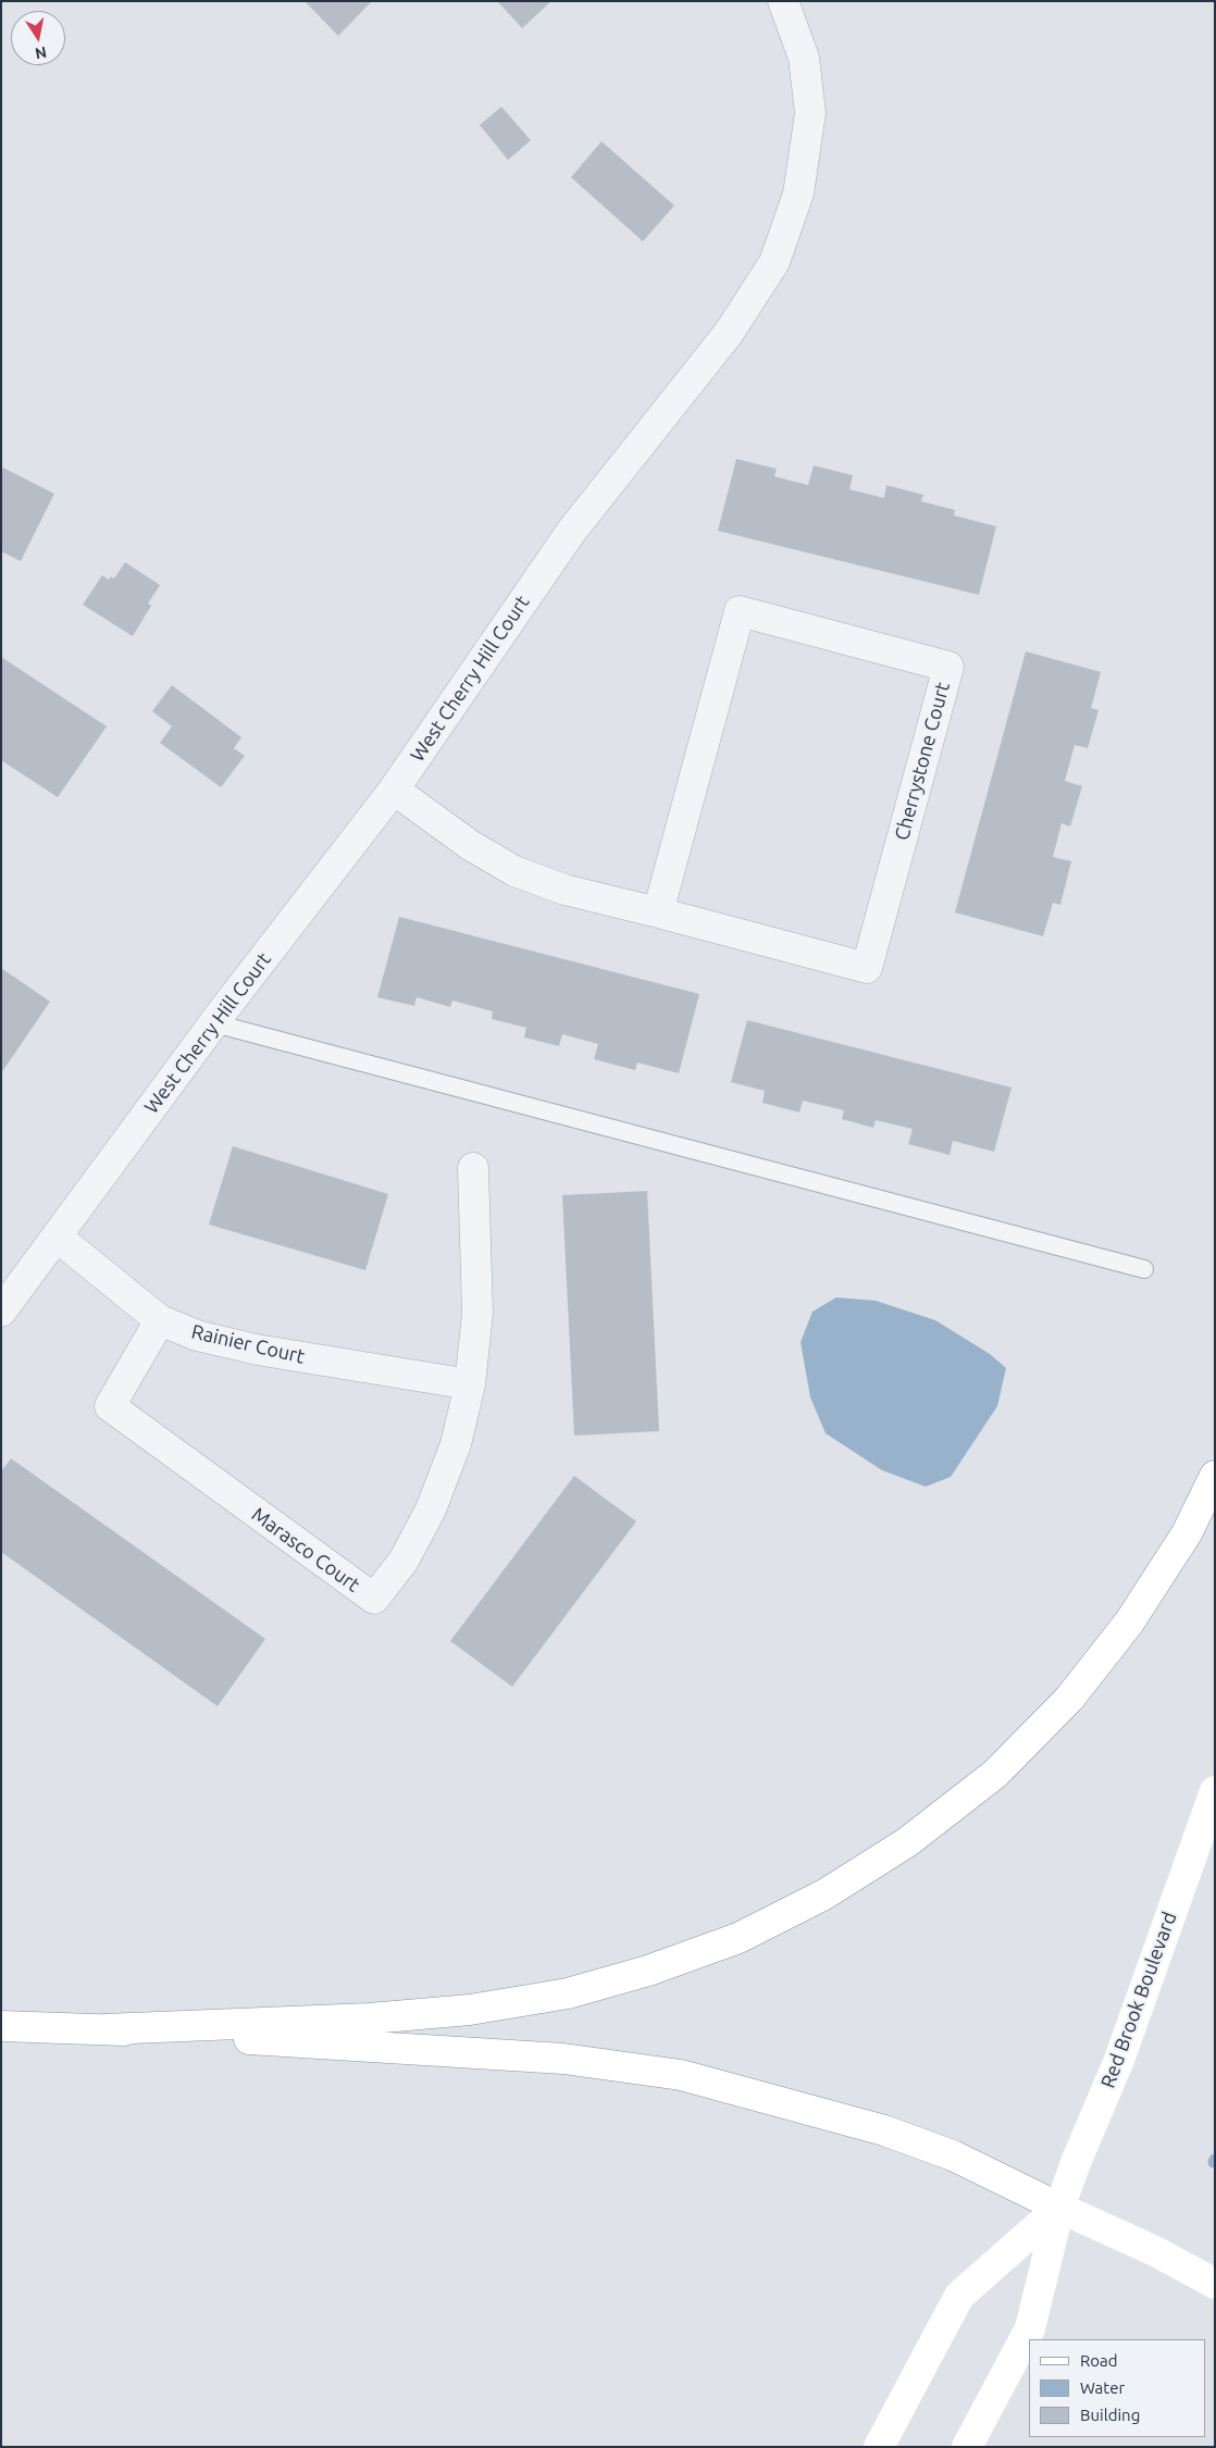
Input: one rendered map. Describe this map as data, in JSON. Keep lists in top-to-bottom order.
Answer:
{
  "streets": {
    "main road": ["Red Brook Boulevard"],
    "street": [
      "West Cherry Hill Court",
      "Cherrystone Court",
      "Rainier Court",
      "Marasco Court"
    ]
  },
  "crossings": [
    ["West Cherry Hill Court", "Cherrystone Court"],
    ["West Cherry Hill Court", "Rainier Court"],
    ["Rainier Court", "Marasco Court"]
  ],
  "legend": ["Road", "Water", "Building"],
  "north": "bottom"
}
